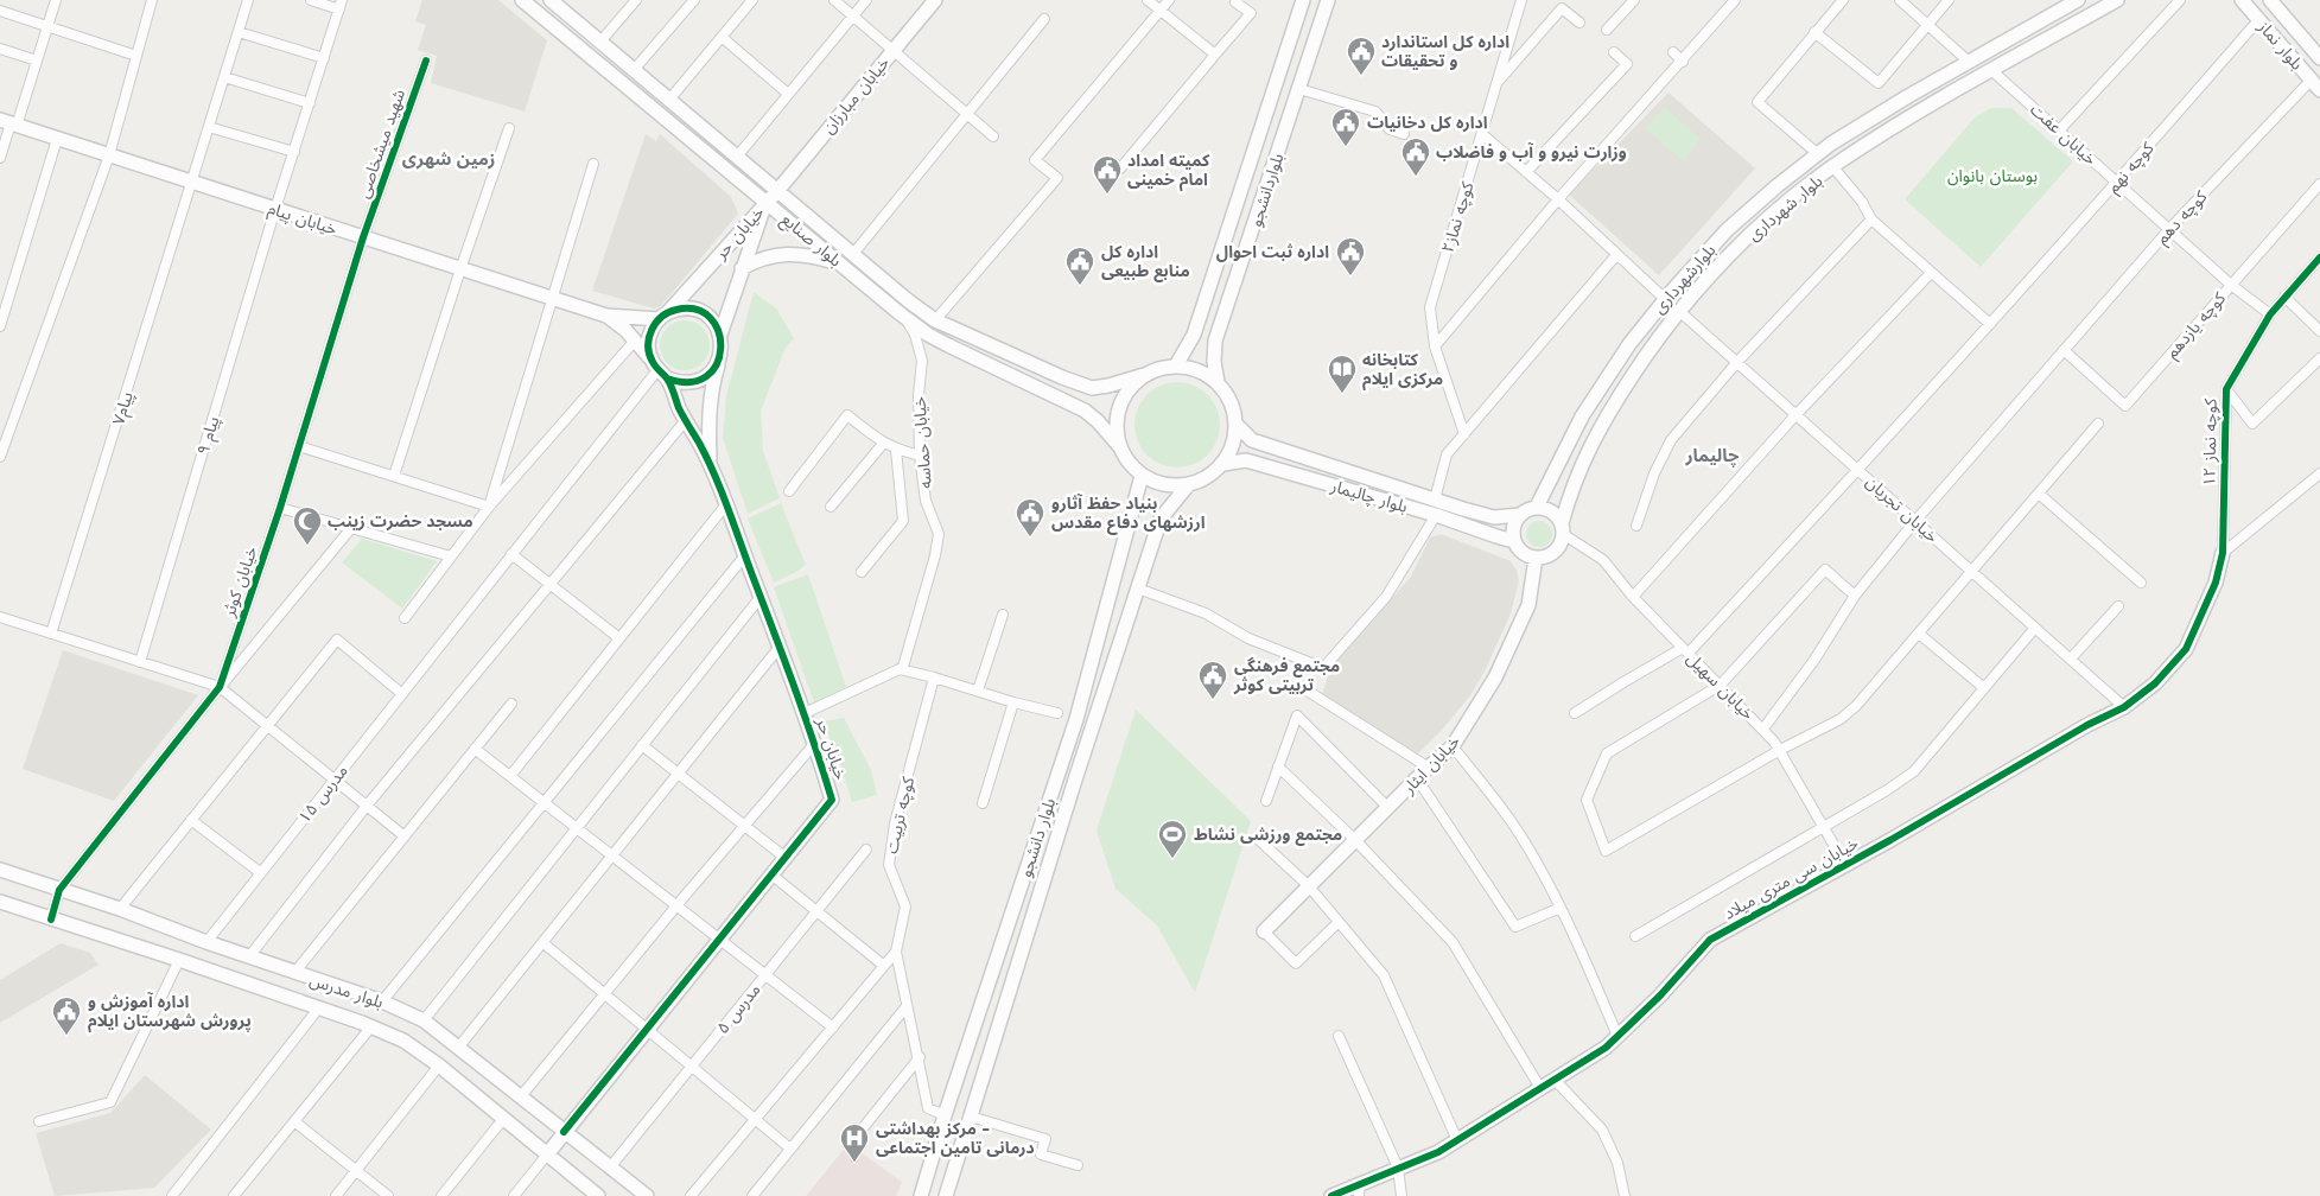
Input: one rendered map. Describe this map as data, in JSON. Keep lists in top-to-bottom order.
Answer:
{
  "streets": {
    "main road": [
      "بلوار نماز",
      "خیابان مبارزان",
      "بلواردانشجو",
      "بلوار شهرداری",
      "خیابان پیام",
      "خیابان حر",
      "بلوار صنایع",
      "بلوارشهرداری",
      "بلوار چالیمار",
      "خیابان ایثار",
      "بلوار دانشجو",
      "خیابان سی متری میلاد",
      "بلوار مدرس"
    ],
    "street": [
      "خیابان عفت",
      "شهید میشخاصی",
      "کوچه نهم",
      "کوچه نماز۲",
      "کوچه دهم",
      "کوچه یازدهم",
      "پیام۷",
      "پیام ۹",
      "خیابان حماسه",
      "کوچه نماز ۱۲",
      "خیابان تجریان",
      "خیابان کوثر",
      "خیابان سهیل",
      "مدرس ۱۵",
      "کوچه تربیت",
      "مدرس ۵"
    ]
  },
  "crossings": [
    ["بلوار نماز", "کوچه نهم"],
    ["بلوار نماز", "کوچه دهم"],
    ["خیابان مبارزان", "خیابان حر"],
    ["خیابان مبارزان", "بلوار صنایع"],
    ["خیابان عفت", "کوچه نهم"],
    ["خیابان عفت", "بلوار شهرداری"],
    ["خیابان عفت", "کوچه دهم"],
    ["خیابان عفت", "کوچه یازدهم"],
    ["خیابان عفت", "کوچه نماز ۱۲"],
    ["شهید میشخاصی", "خیابان پیام"],
    ["شهید میشخاصی", "خیابان کوثر"],
    ["کوچه نهم", "خیابان تجریان"],
    ["کوچه نهم", "خیابان سهیل"],
    ["بلواردانشجو", "بلوار صنایع"],
    ["بلواردانشجو", "بلوار چالیمار"],
    ["بلواردانشجو", "بلوار دانشجو"],
    ["بلوار شهرداری", "بلوارشهرداری"],
    ["بلوار شهرداری", "بلوار چالیمار"],
    ["بلوار شهرداری", "خیابان تجریان"],
    ["بلوار شهرداری", "خیابان سهیل"],
    ["بلوار شهرداری", "خیابان ایثار"],
    ["کوچه دهم", "کوچه یازدهم"],
    ["کوچه دهم", "خیابان تجریان"],
    ["کوچه دهم", "خیابان سهیل"],
    ["خیابان پیام", "خیابان حر"],
    ["خیابان پیام", "پیام۷"],
    ["خیابان پیام", "پیام ۹"],
    ["خیابان پیام", "خیابان کوثر"],
    ["خیابان پیام", "مدرس ۱۵"],
    ["خیابان حر", "بلوار صنایع"],
    ["خیابان حر", "مدرس ۱۵"],
    ["خیابان حر", "بلوار مدرس"],
    ["بلوار صنایع", "خیابان حماسه"],
    ["بلوار صنایع", "بلوار چالیمار"],
    ["بلوار صنایع", "بلوار دانشجو"],
    ["بلوارشهرداری", "بلوار چالیمار"],
    ["بلوارشهرداری", "خیابان سهیل"],
    ["بلوارشهرداری", "خیابان ایثار"],
    ["کوچه نماز ۱۲", "خیابان سی متری میلاد"],
    ["بلوار چالیمار", "خیابان سهیل"],
    ["بلوار چالیمار", "خیابان ایثار"],
    ["بلوار چالیمار", "بلوار دانشجو"],
    ["خیابان تجریان", "خیابان سی متری میلاد"],
    ["خیابان کوثر", "بلوار مدرس"],
    ["خیابان سهیل", "خیابان ایثار"],
    ["خیابان سهیل", "خیابان سی متری میلاد"],
    ["مدرس ۱۵", "بلوار مدرس"],
    ["کوچه تربیت", "بلوار دانشجو"],
    ["بلوار مدرس", "مدرس ۵"]
  ],
  "districts": ["زمین شهری", "چالیمار"],
  "parks": ["بوستان بانوان"],
  "places": {
    "public building": [
      "اداره کل استاندارد و تحقیقات",
      "اداره کل دخانیات",
      "وزارت نیرو و آب و فاضلاب",
      "کمیته امداد امام خمینی",
      "اداره ثبت احوال",
      "اداره کل منابع طبیعی",
      "بنیاد حفظ آثارو ارزشهای دفاع مقدس",
      "مجتمع فرهنگی تربیتی کوثر",
      "اداره آموزش و پرورش شهرستان ایلام"
    ],
    "library": ["کتابخانه مرکزی ایلام"],
    "mosque": ["مسجد حضرت زینب"],
    "sports": ["مجتمع ورزشی نشاط"],
    "hospital": ["مرکز بهداشتی - درمانی تامین اجتماعی"]
  }
}
